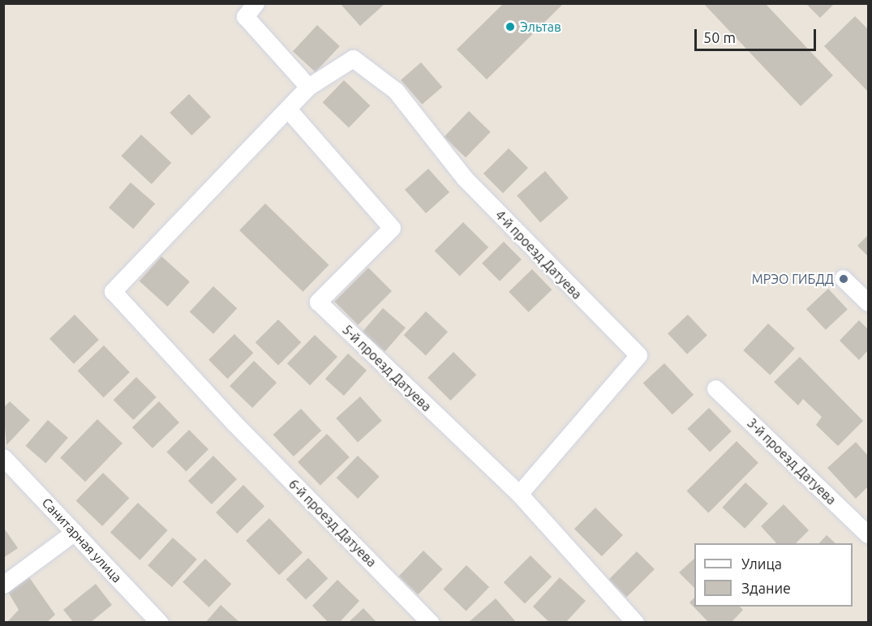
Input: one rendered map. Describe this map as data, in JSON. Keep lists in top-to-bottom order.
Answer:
{
  "streets": {
    "street": [
      "4-й проезд Датуева",
      "5-й проезд Датуева",
      "3-й проезд Датуева",
      "6-й проезд Датуева",
      "Санитарная улица"
    ]
  },
  "crossings": [
    ["4-й проезд Датуева", "5-й проезд Датуева"],
    ["5-й проезд Датуева", "6-й проезд Датуева"]
  ],
  "places": ["Эльтав", "МРЭО ГИБДД"],
  "legend": ["Улица", "Здание"],
  "scale_bar": "50 m"
}
